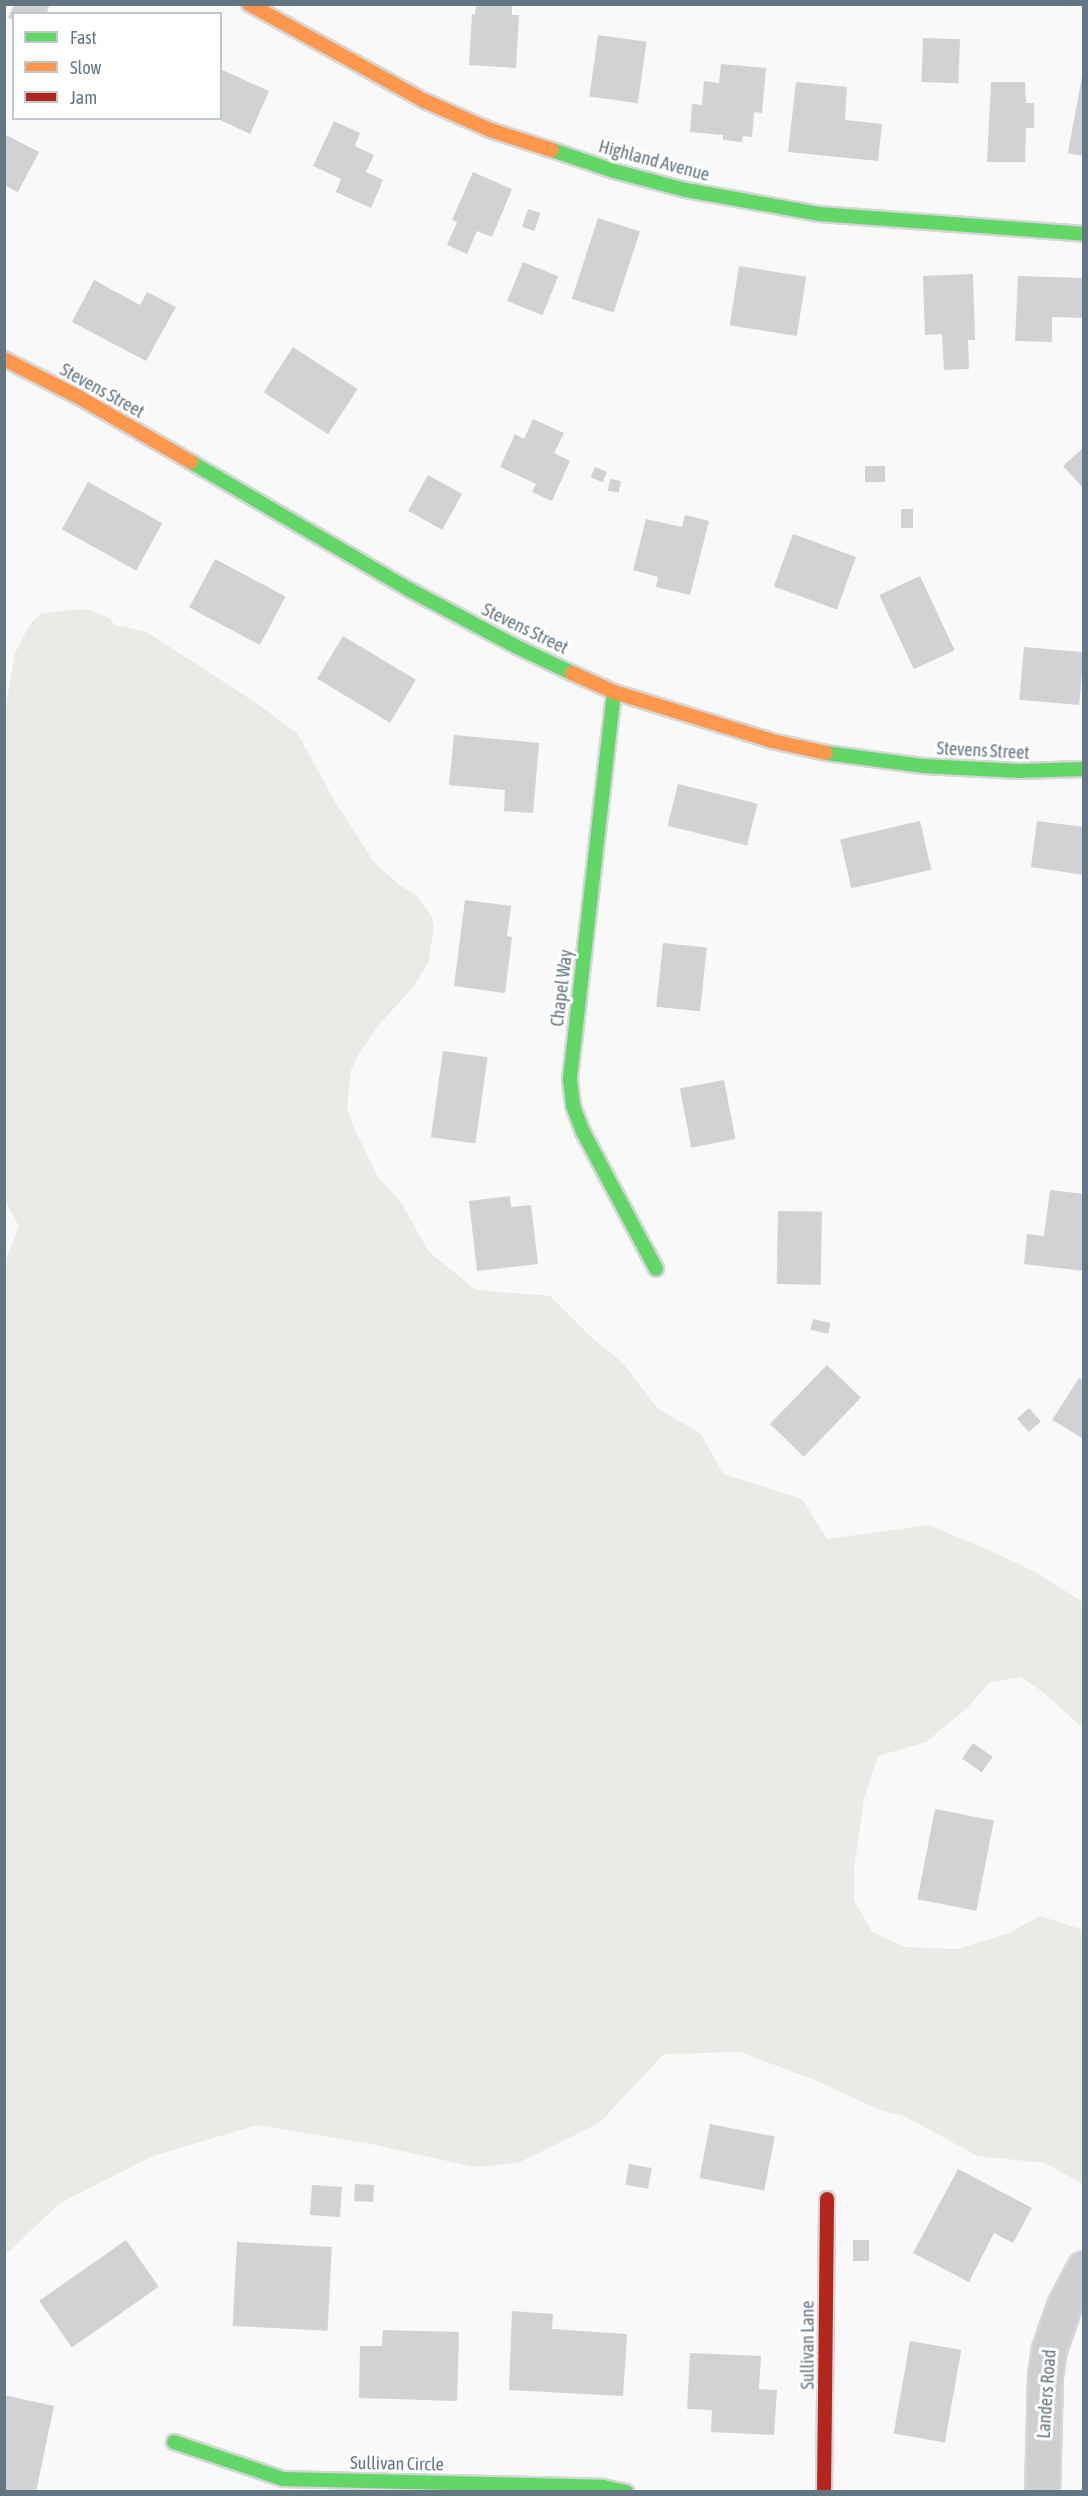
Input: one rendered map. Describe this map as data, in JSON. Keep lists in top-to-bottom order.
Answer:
{
  "streets": {
    "street": [
      "Highland Avenue",
      "Stevens Street",
      "Chapel Way",
      "Sullivan Lane",
      "Landers Road",
      "Sullivan Circle"
    ]
  },
  "crossings": [
    ["Stevens Street", "Chapel Way"]
  ],
  "legend": ["Fast", "Slow", "Jam"]
}
